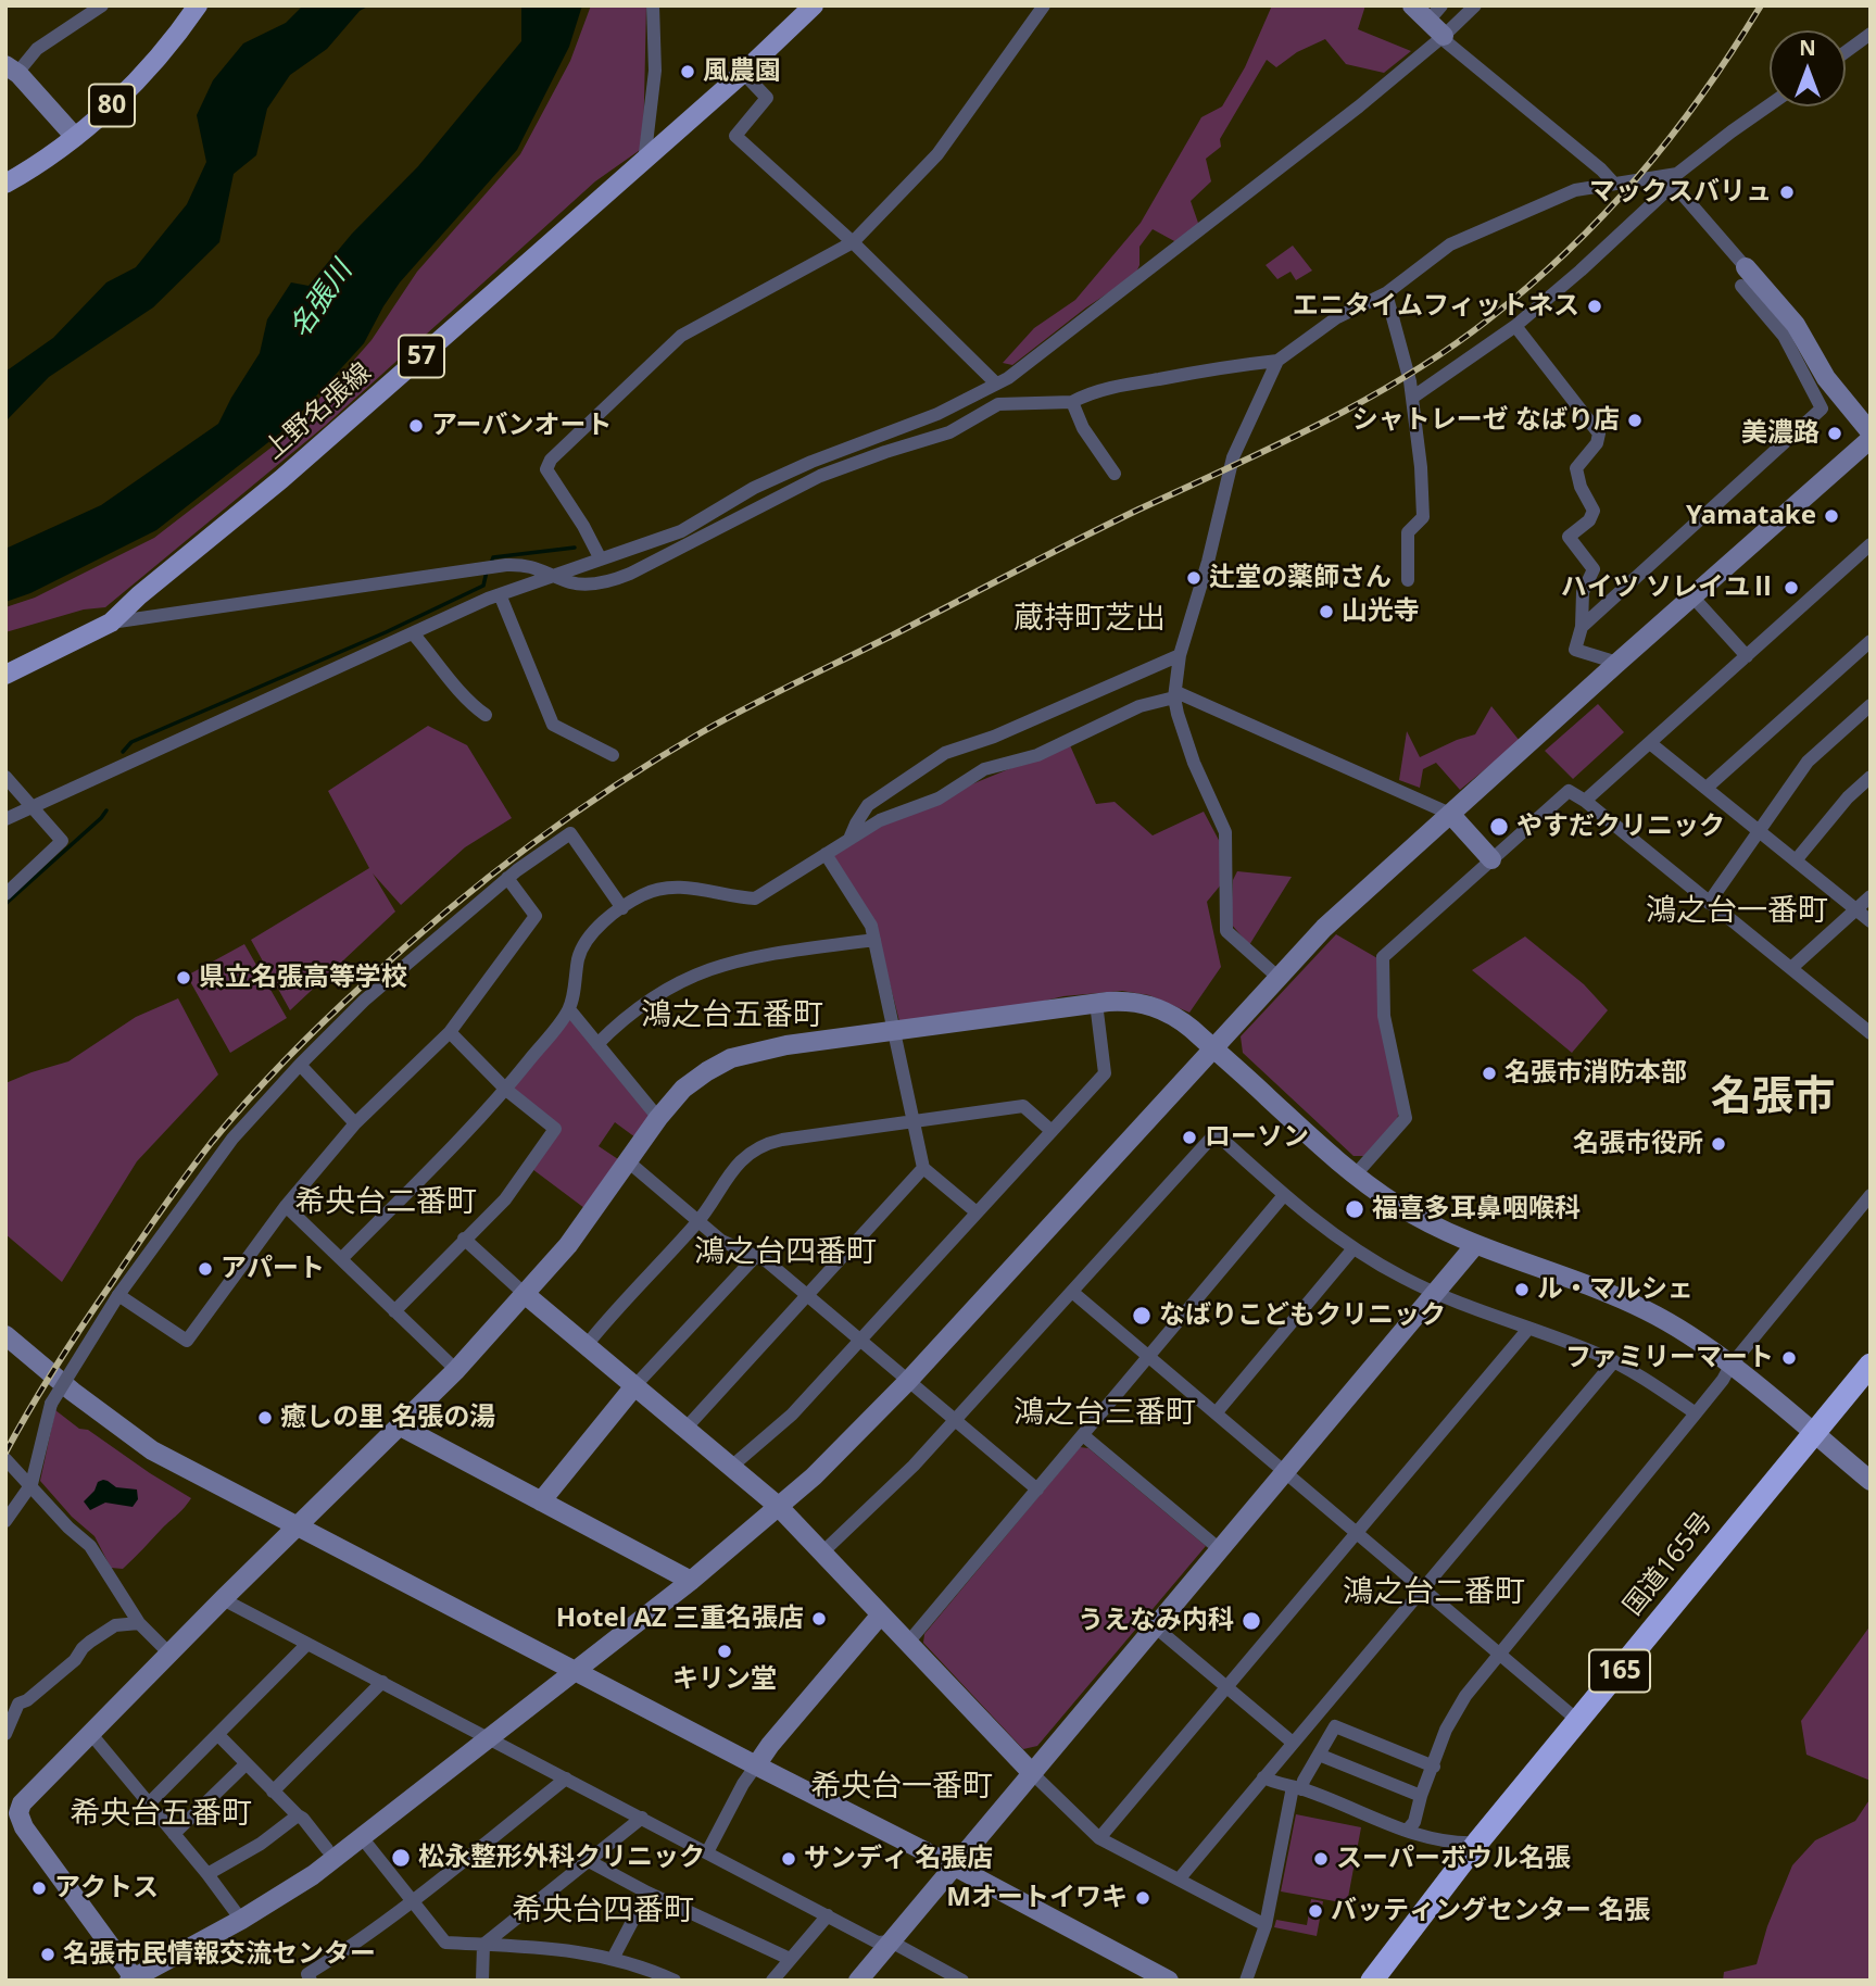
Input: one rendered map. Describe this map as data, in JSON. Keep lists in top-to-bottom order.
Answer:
{
  "streets": {
    "highway": ["国道165号", "165"],
    "main road": ["80", "57", "上野名張線"]
  },
  "districts": [
    "蔵持町芝出",
    "鴻之台一番町",
    "鴻之台五番町",
    "名張市",
    "希央台二番町",
    "鴻之台四番町",
    "鴻之台三番町",
    "鴻之台二番町",
    "希央台一番町",
    "希央台五番町",
    "希央台四番町"
  ],
  "water": ["名張川"],
  "places": [
    "風農園",
    "マックスバリュ",
    "エニタイムフィットネス",
    "シャトレーゼ なばり店",
    "アーバンオート",
    "美濃路",
    "Yamatake",
    "辻堂の薬師さん",
    "ハイツ ソレイユⅡ",
    "山光寺",
    "やすだクリニック",
    "県立名張高等学校",
    "名張市消防本部",
    "ローソン",
    "名張市役所",
    "福喜多耳鼻咽喉科",
    "アパート",
    "ル・マルシェ",
    "なばりこどもクリニック",
    "ファミリーマート",
    "癒しの里 名張の湯",
    "Hotel AZ 三重名張店",
    "うえなみ内科",
    "キリン堂",
    "松永整形外科クリニック",
    "サンディ 名張店",
    "スーパーボウル名張",
    "アクトス",
    "Mオートイワキ",
    "バッティングセンター 名張",
    "名張市民情報交流センター"
  ],
  "north": "top"
}
